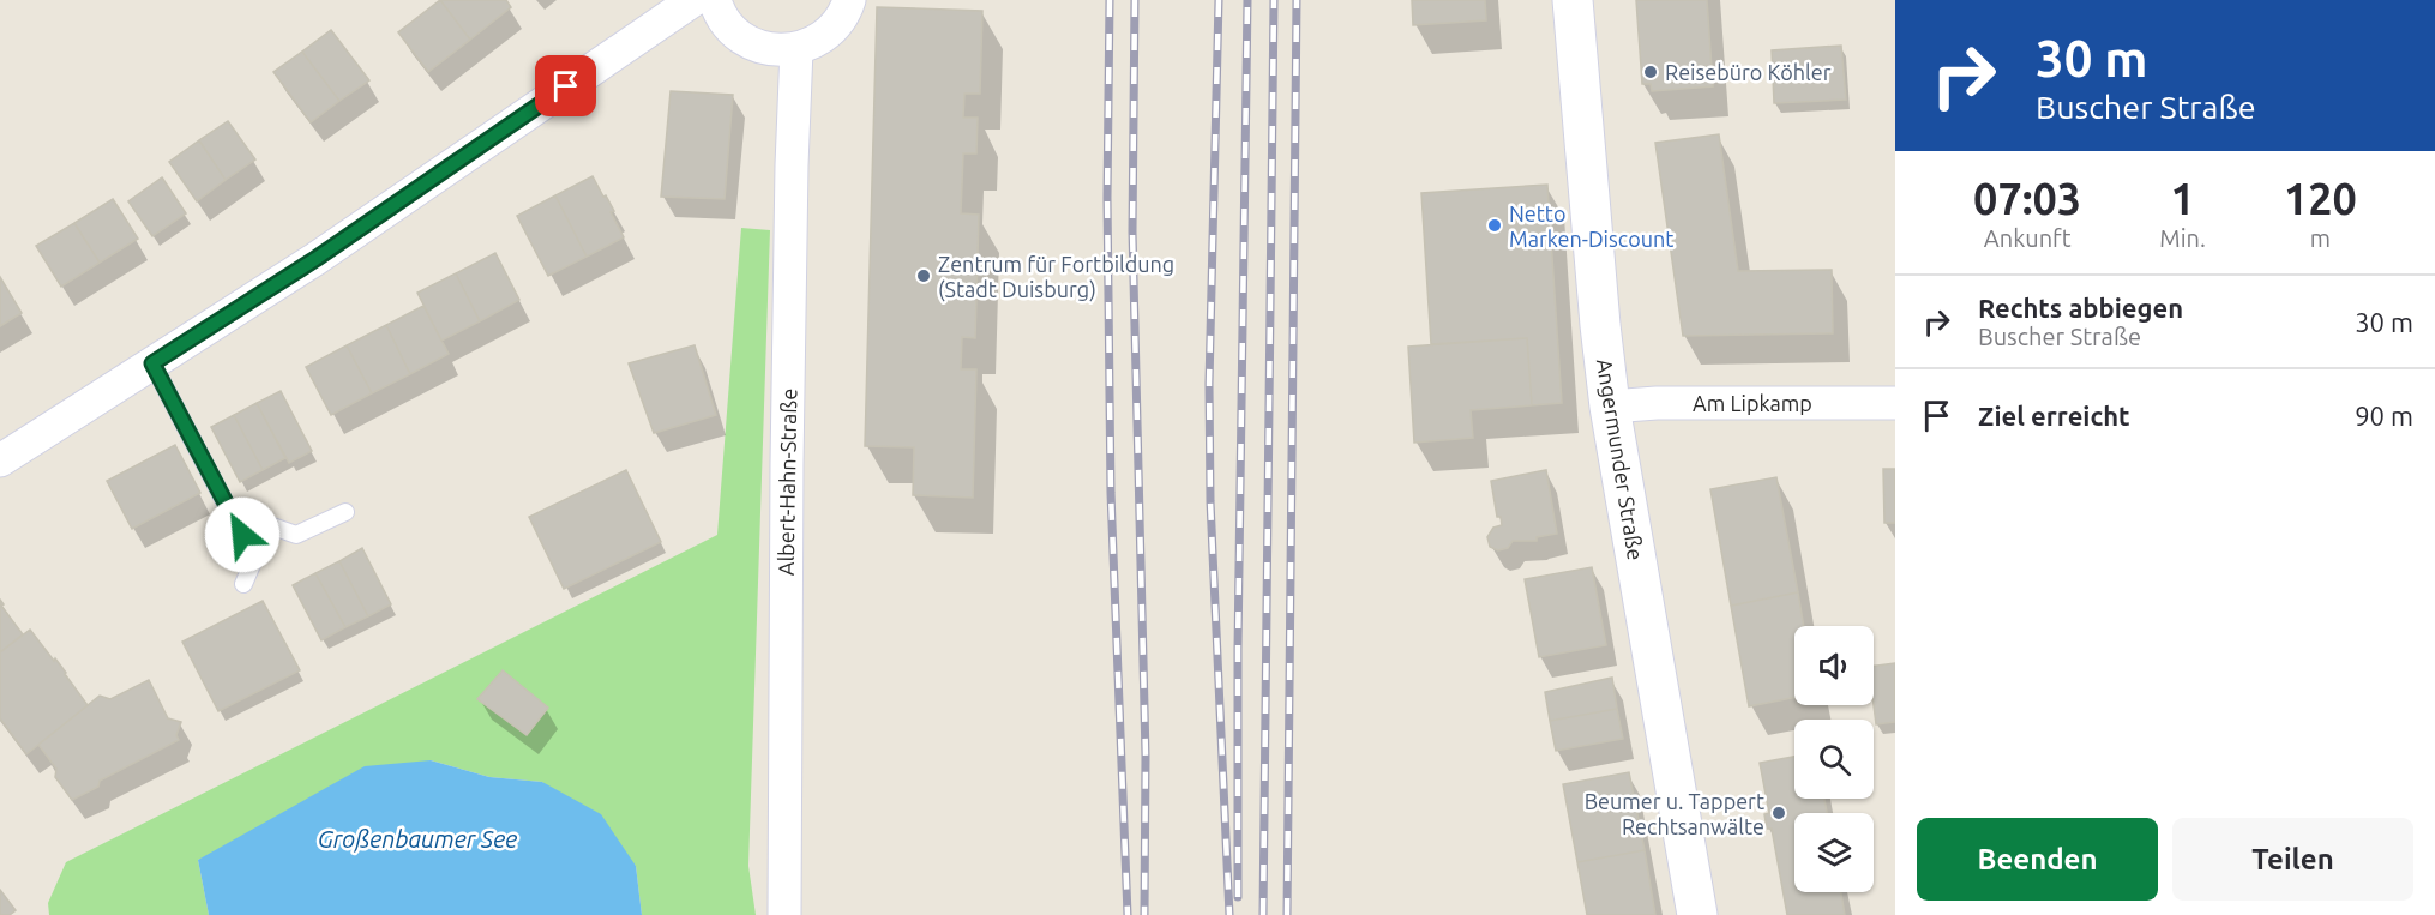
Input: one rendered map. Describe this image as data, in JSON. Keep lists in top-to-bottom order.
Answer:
{
  "streets": {
    "main road": ["Angermunder Straße"],
    "street": ["Am Lipkamp", "Albert-Hahn-Straße"]
  },
  "crossings": [
    ["Am Lipkamp", "Angermunder Straße"]
  ],
  "water": ["Großenbaumer See"],
  "places": [
    "Reisebüro Köhler",
    "Netto Marken-Discount",
    "Zentrum für Fortbildung (Stadt Duisburg)",
    "Beumer u. Tappert Rechtsanwälte"
  ],
  "page": {
    "turn": ["30 m", "Buscher Straße"],
    "eta": [
      "07:03",
      "Ankunft",
      "1",
      "Min.",
      "120",
      "m"
    ],
    "list": [
      {
        "name": "Rechts abbiegen",
        "note": "Buscher Straße",
        "value": "30 m"
      },
      {
        "name": "Ziel erreicht",
        "value": "90 m"
      }
    ],
    "buttons": ["Beenden", "Teilen"]
  }
}
